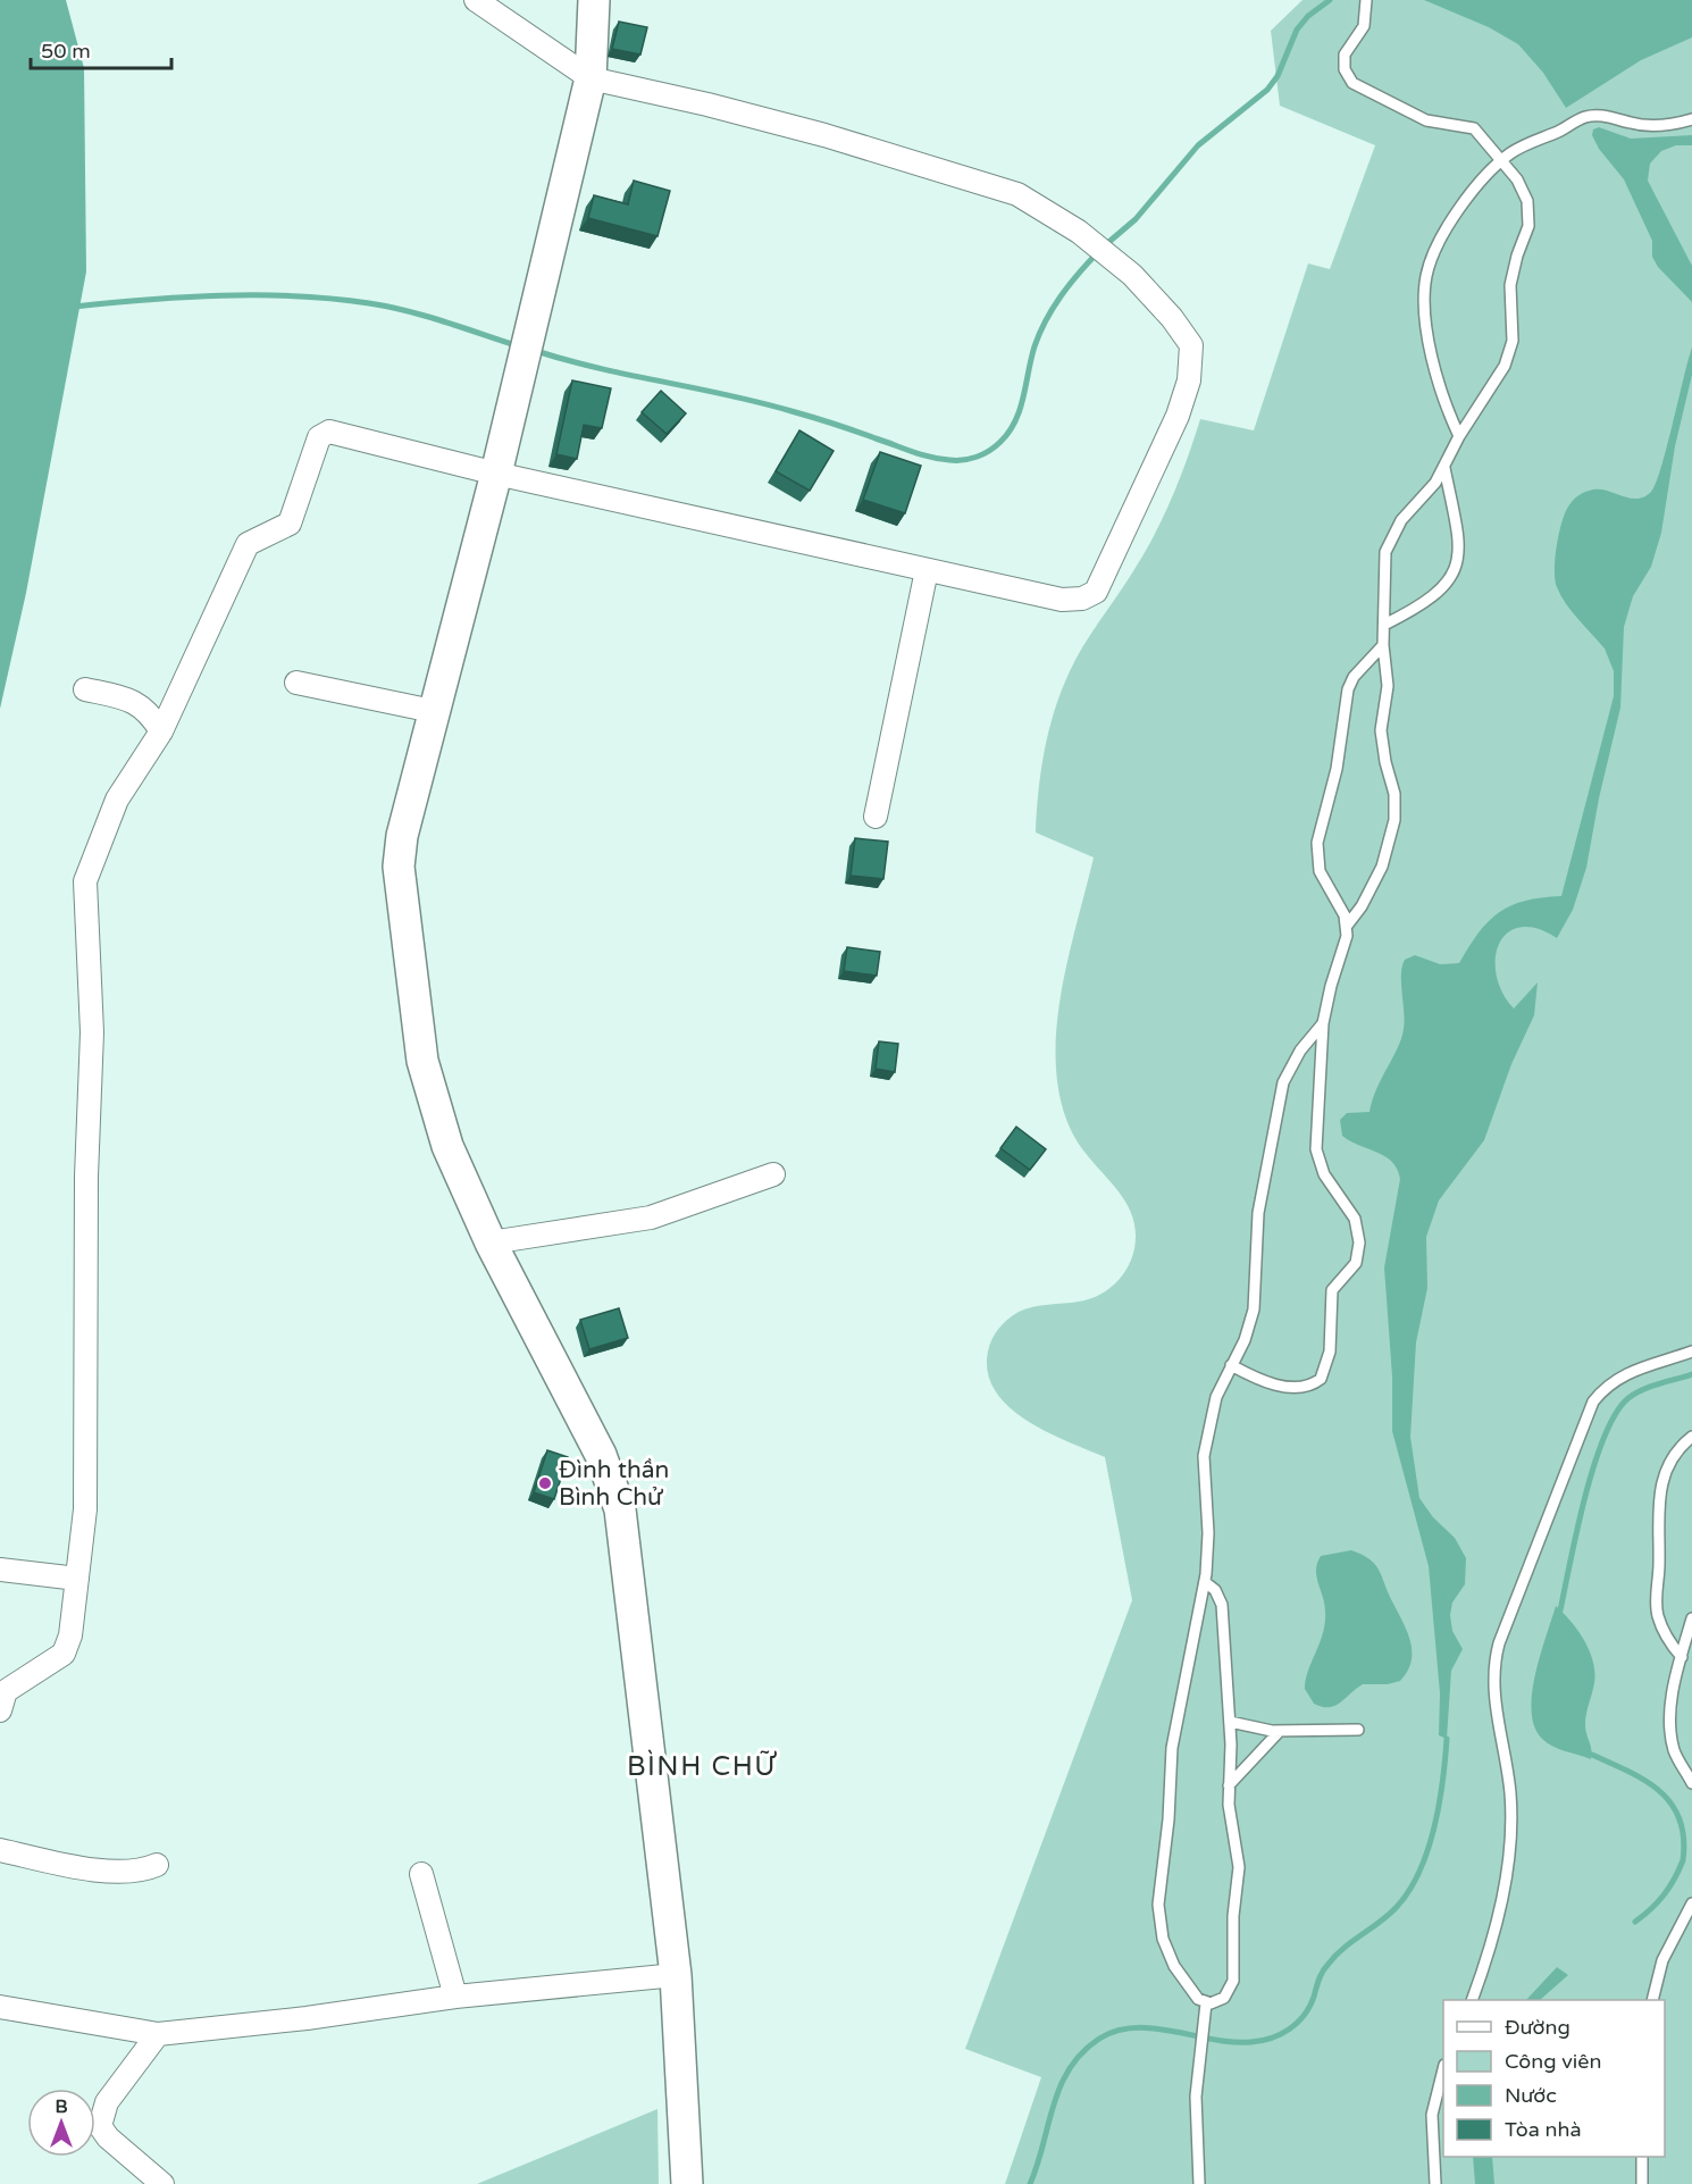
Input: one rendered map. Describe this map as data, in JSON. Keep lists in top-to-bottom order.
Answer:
{
  "districts": ["BÌNH CHỮ"],
  "places": ["Đình thần Bình Chử"],
  "legend": [
    "Đường",
    "Công viên",
    "Nước",
    "Tòa nhà"
  ],
  "scale_bar": "50 m",
  "north": "top"
}
